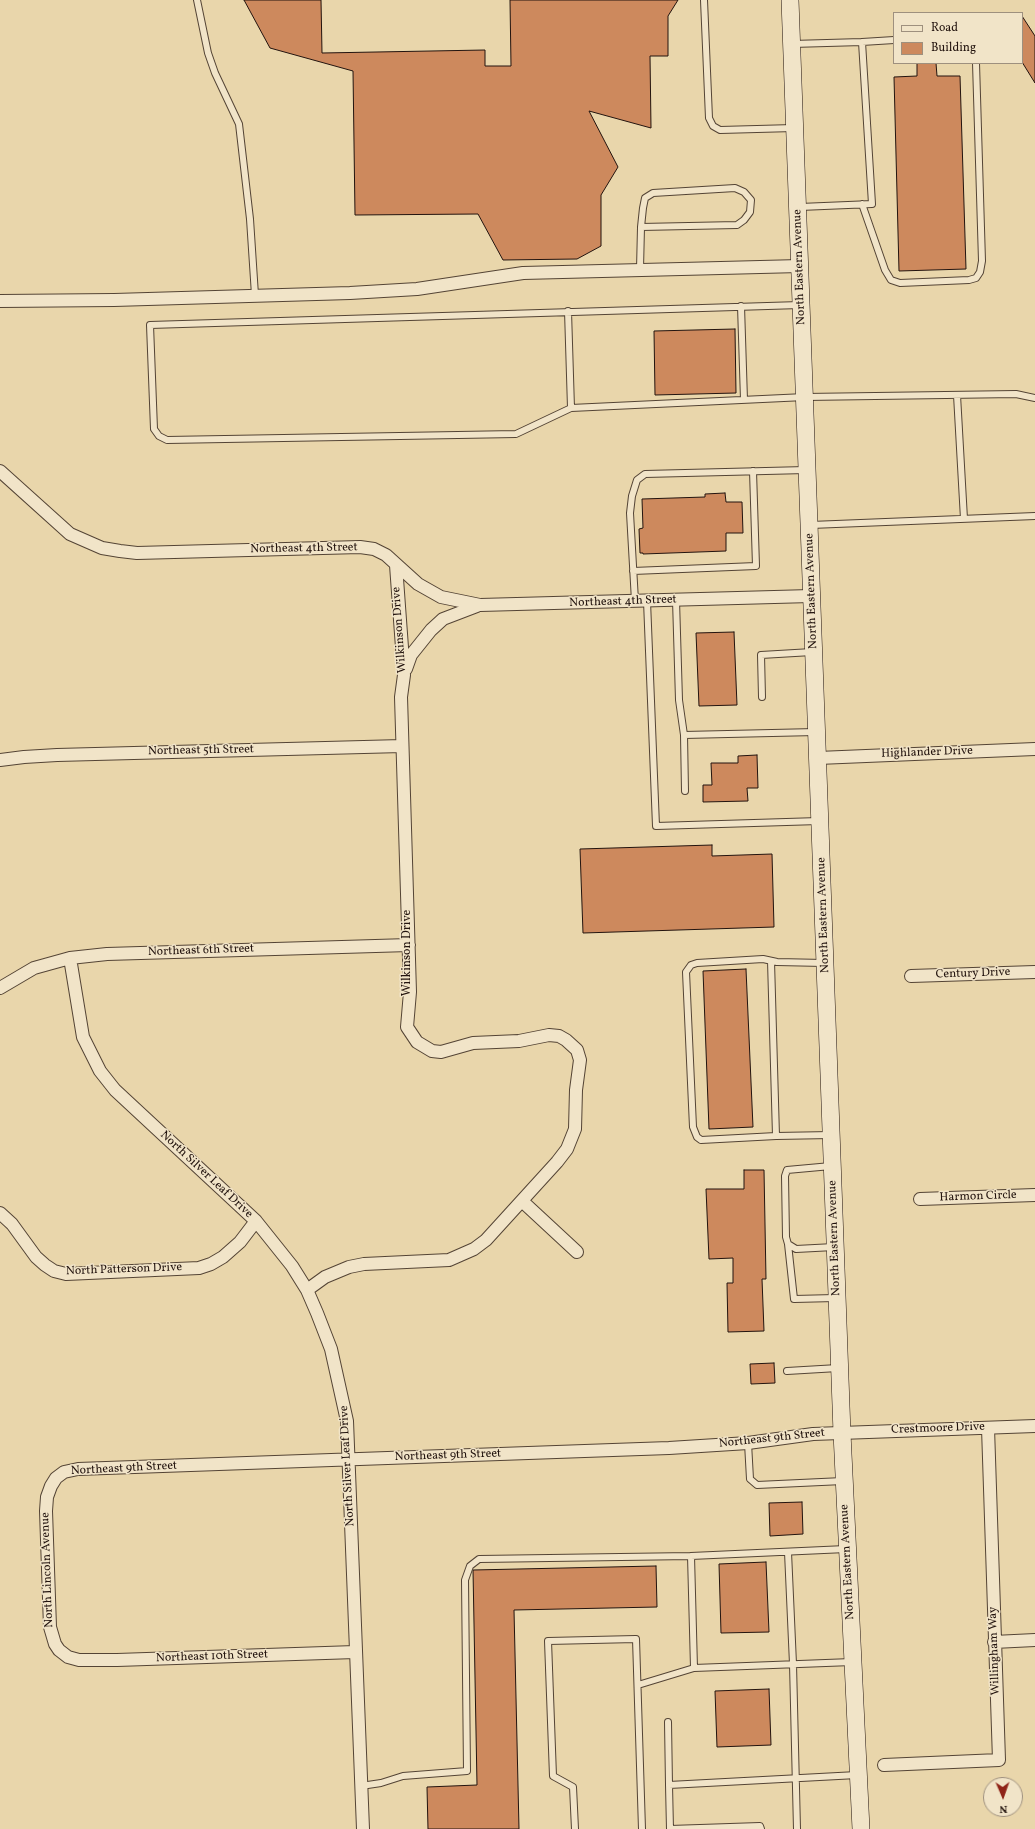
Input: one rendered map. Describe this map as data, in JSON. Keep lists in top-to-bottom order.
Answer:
{
  "streets": {
    "main road": ["North Eastern Avenue"],
    "street": [
      "Northeast 4th Street",
      "Wilkinson Drive",
      "Northeast 5th Street",
      "Highlander Drive",
      "Northeast 6th Street",
      "Century Drive",
      "North Silver Leaf Drive",
      "Harmon Circle",
      "North Patterson Drive",
      "Crestmoore Drive",
      "Northeast 9th Street",
      "North Lincoln Avenue",
      "Willingham Way",
      "Northeast 10th Street"
    ]
  },
  "crossings": [
    ["North Eastern Avenue", "Northeast 4th Street"],
    ["North Eastern Avenue", "Highlander Drive"],
    ["North Eastern Avenue", "Crestmoore Drive"],
    ["North Eastern Avenue", "Northeast 9th Street"],
    ["Northeast 4th Street", "Wilkinson Drive"],
    ["Wilkinson Drive", "Northeast 5th Street"],
    ["Wilkinson Drive", "Northeast 6th Street"],
    ["Wilkinson Drive", "North Silver Leaf Drive"],
    ["Northeast 6th Street", "North Silver Leaf Drive"],
    ["North Silver Leaf Drive", "North Patterson Drive"],
    ["North Silver Leaf Drive", "Northeast 9th Street"],
    ["North Silver Leaf Drive", "Northeast 10th Street"],
    ["Crestmoore Drive", "Northeast 9th Street"],
    ["Crestmoore Drive", "Willingham Way"],
    ["Northeast 9th Street", "North Lincoln Avenue"],
    ["North Lincoln Avenue", "Northeast 10th Street"]
  ],
  "legend": ["Road", "Building"],
  "north": "bottom"
}
